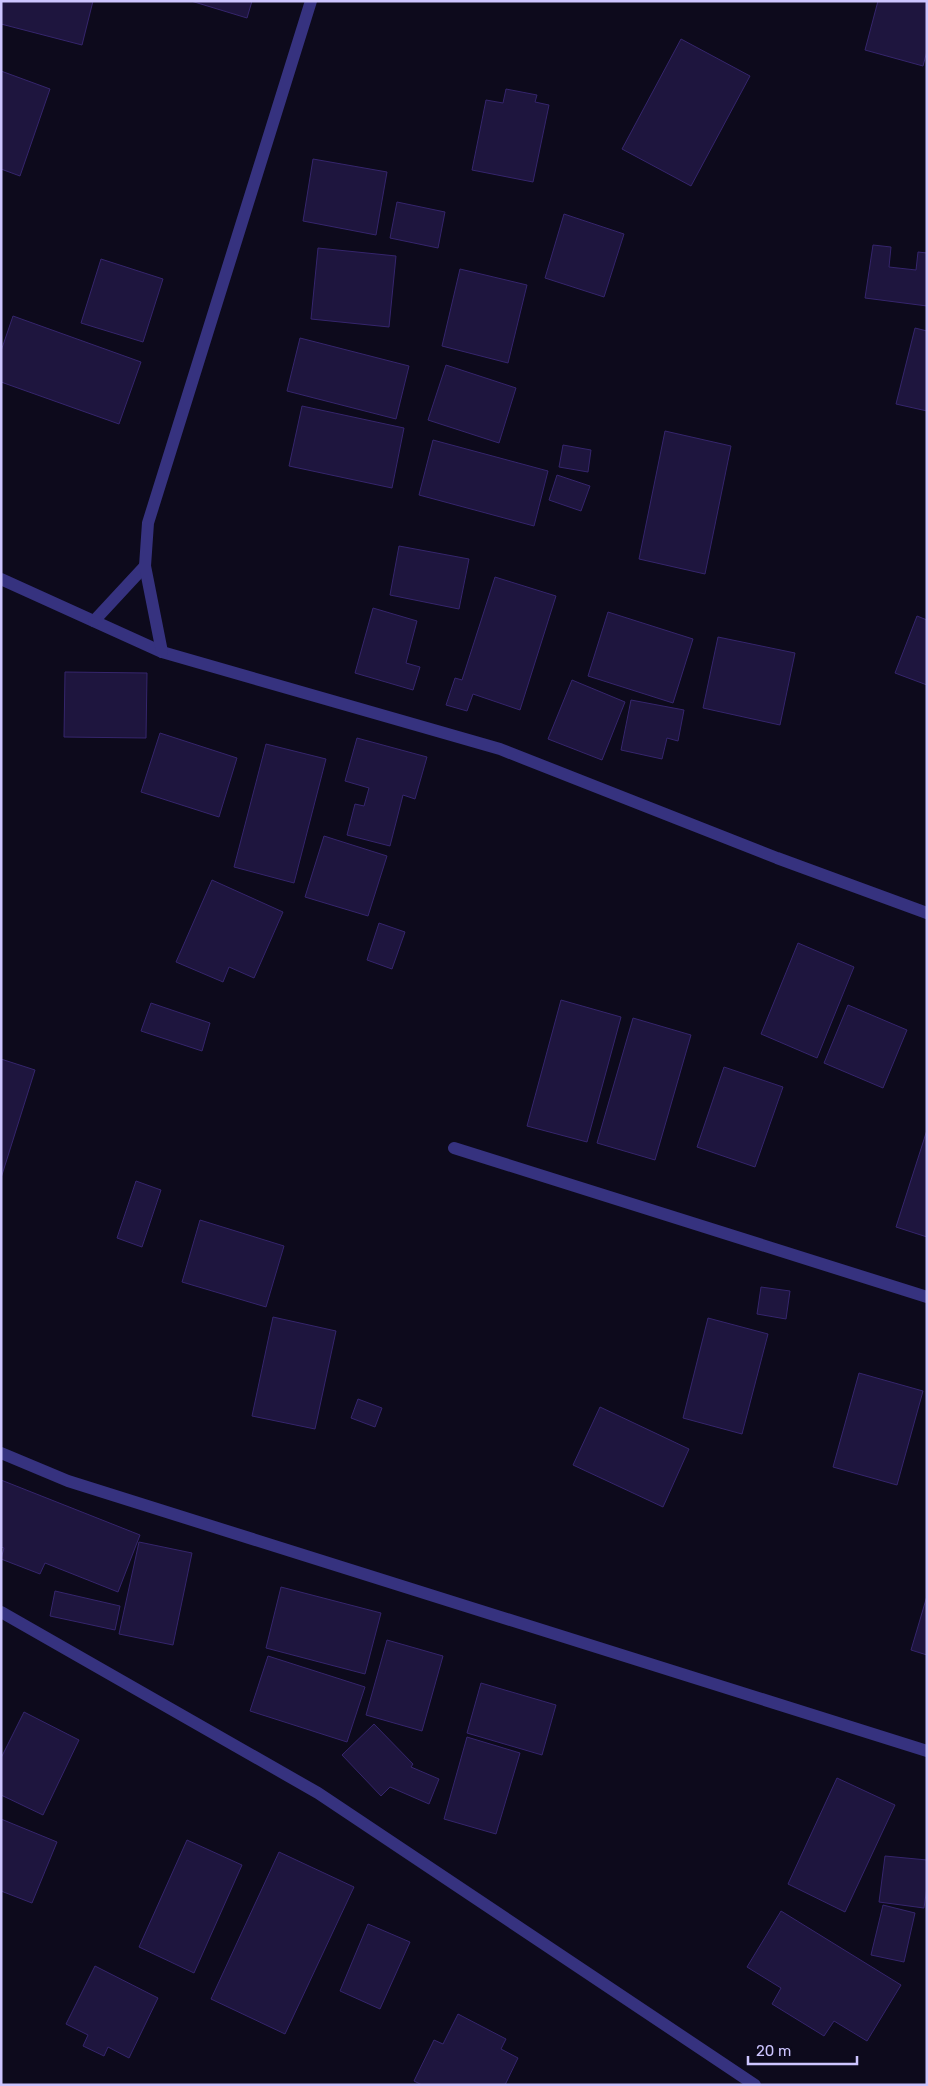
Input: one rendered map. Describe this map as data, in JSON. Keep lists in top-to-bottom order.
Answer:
{
  "scale_bar": "20 m"
}
